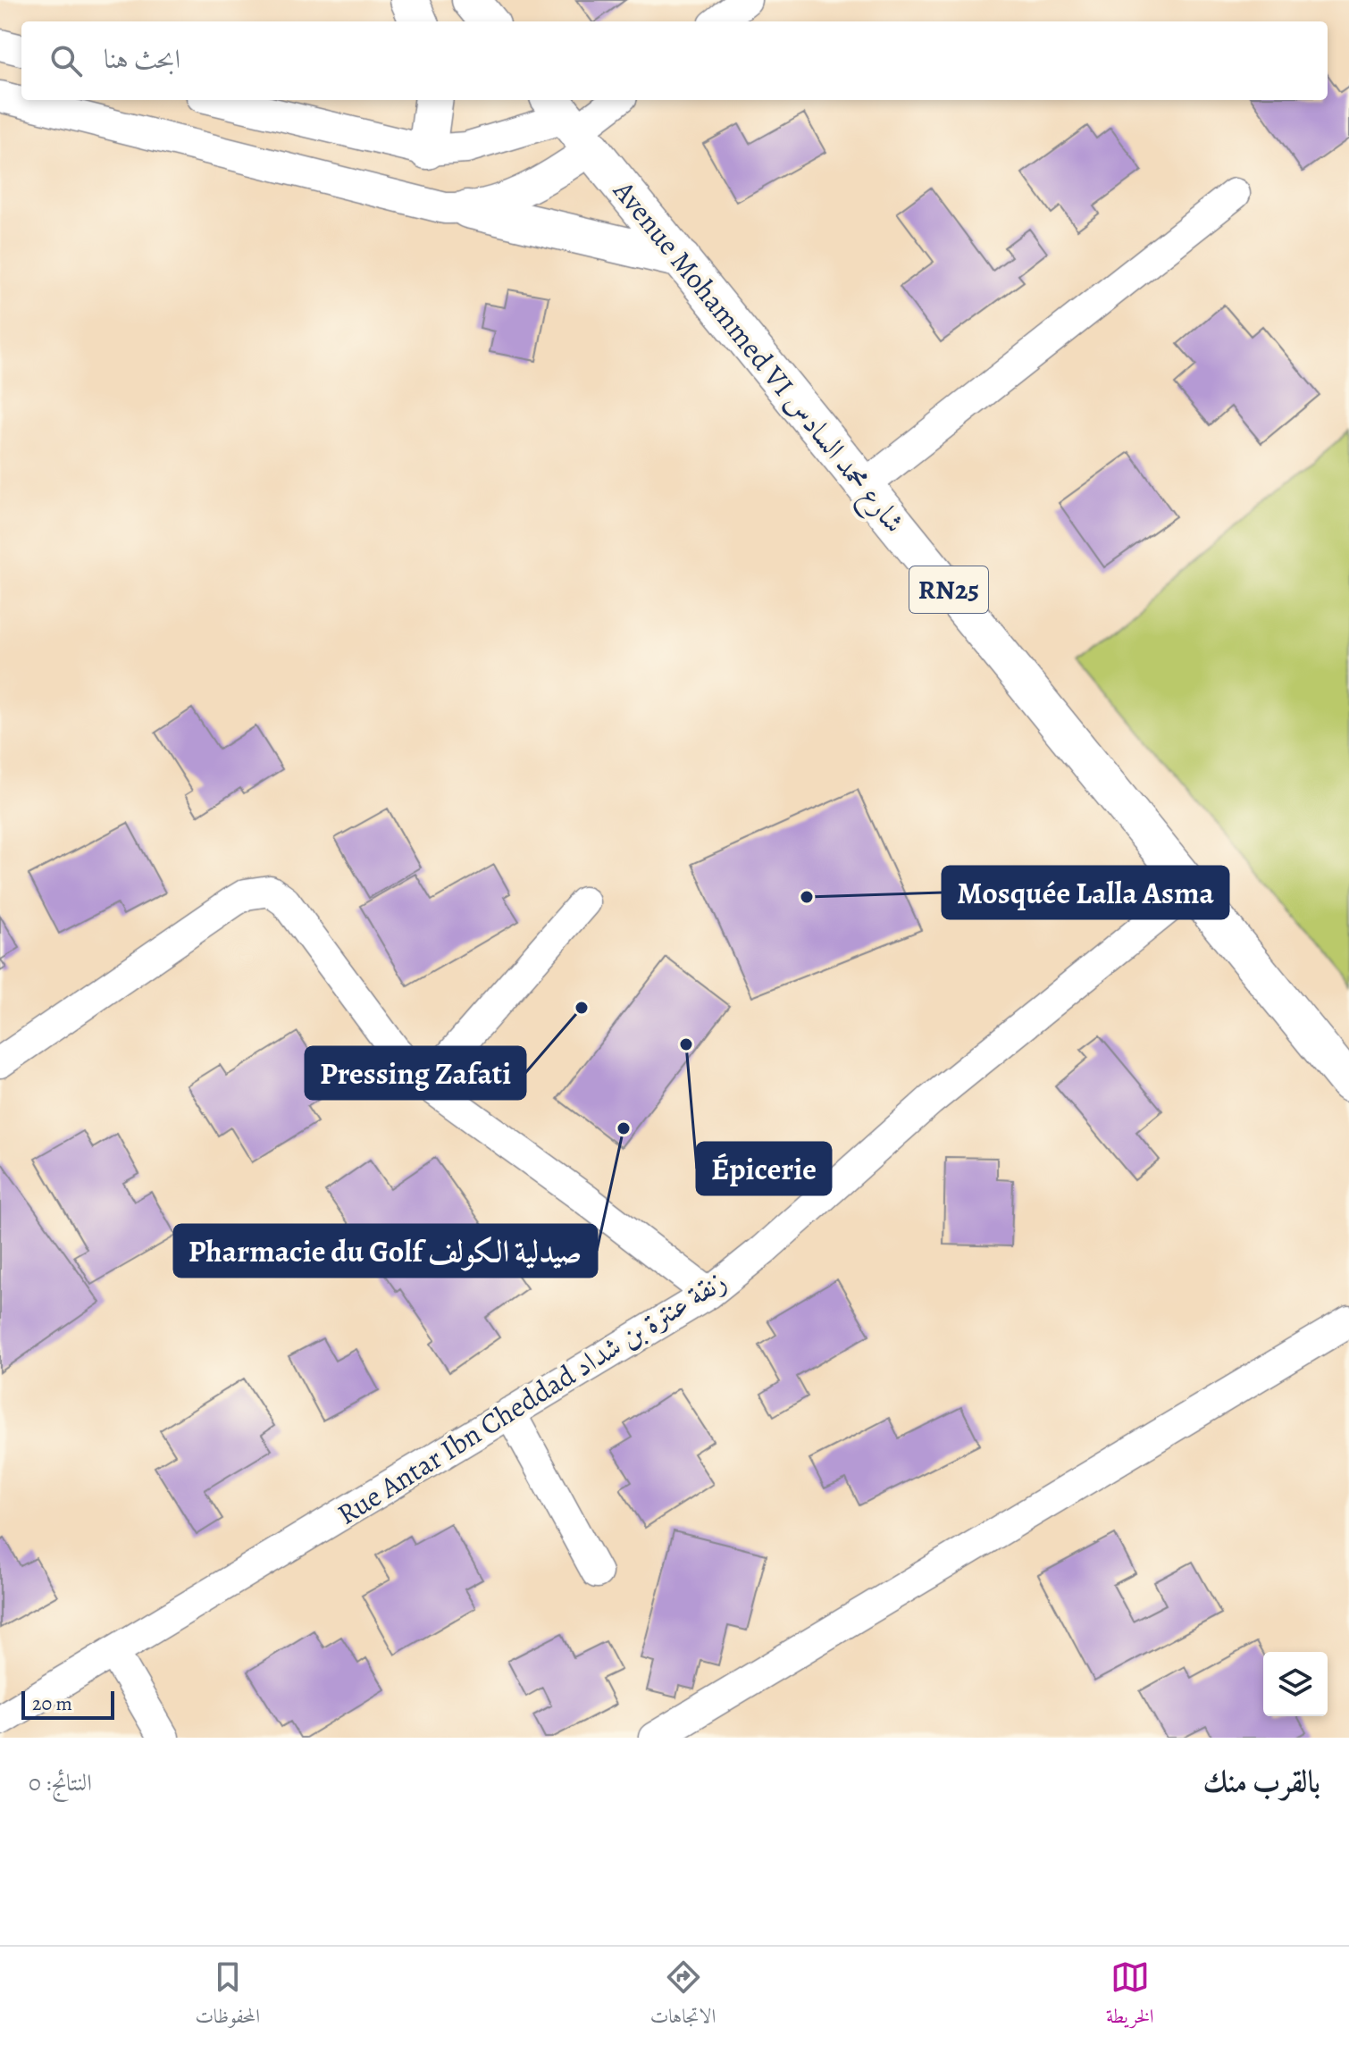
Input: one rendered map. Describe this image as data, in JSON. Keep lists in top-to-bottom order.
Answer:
{
  "streets": {
    "main road": ["Avenue Mohammed VI شارع محمد السادس", "RN25"],
    "street": ["Rue Antar Ibn Cheddad زنقة عنترة بن شداد"]
  },
  "crossings": [
    ["Avenue Mohammed VI شارع محمد السادس", "Rue Antar Ibn Cheddad زنقة عنترة بن شداد"]
  ],
  "places": [
    "Mosquée Lalla Asma",
    "Pressing Zafati",
    "Épicerie",
    "Pharmacie du Golf صيدلية الكولف"
  ],
  "scale_bar": "20 m",
  "page": {
    "search": "ابحث هنا",
    "scale": "20 m",
    "heading": ["بالقرب منك", "النتائج: 0"],
    "nav": ["الخريطة", "الاتجاهات", "المحفوظات"]
  }
}
